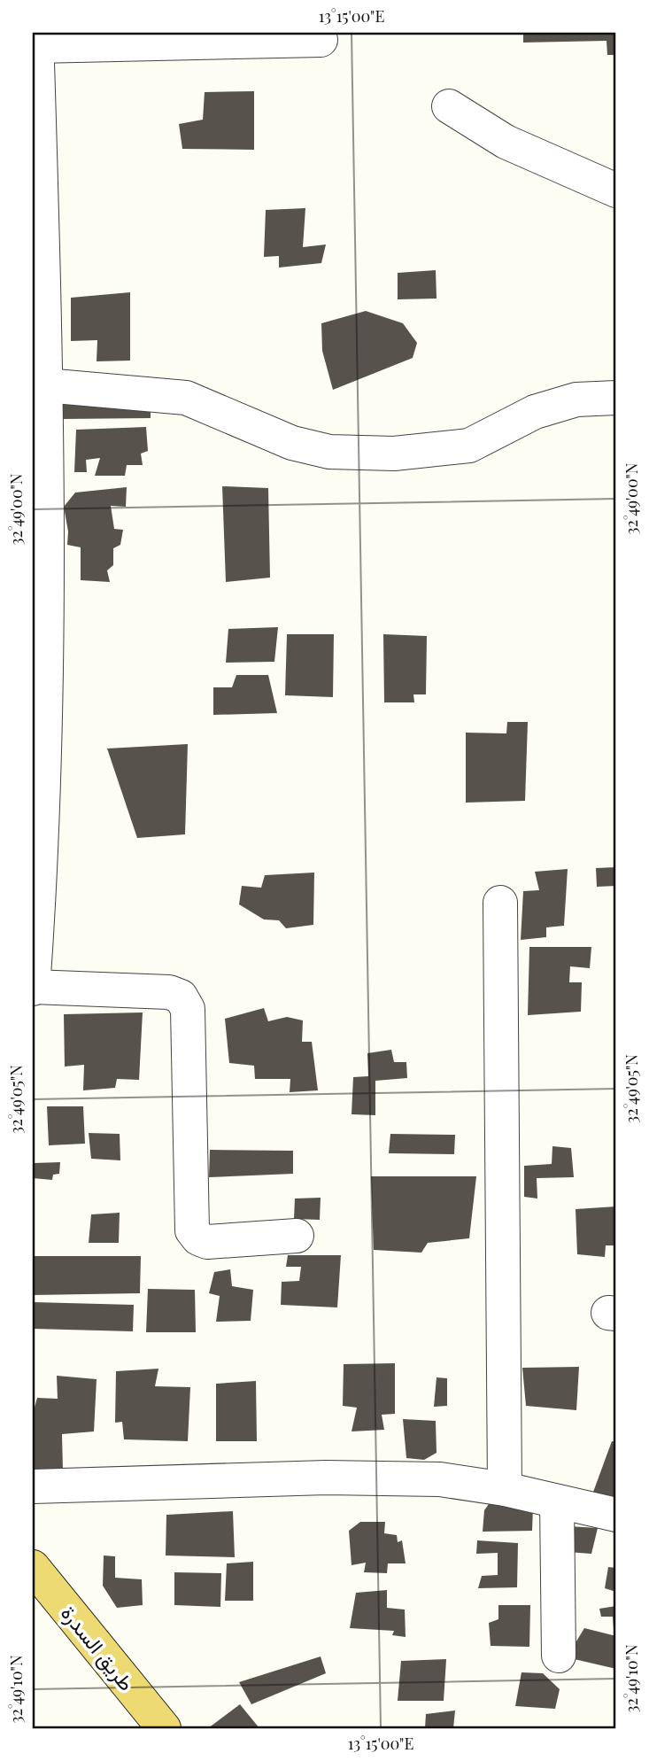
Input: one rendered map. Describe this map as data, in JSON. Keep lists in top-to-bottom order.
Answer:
{
  "streets": {
    "main road": ["طريق السدرة"]
  },
  "coordinates": [
    "13°15'00\"E",
    "32°49'00\"N",
    "32°49'05\"N",
    "32°49'10\"N"
  ]
}
